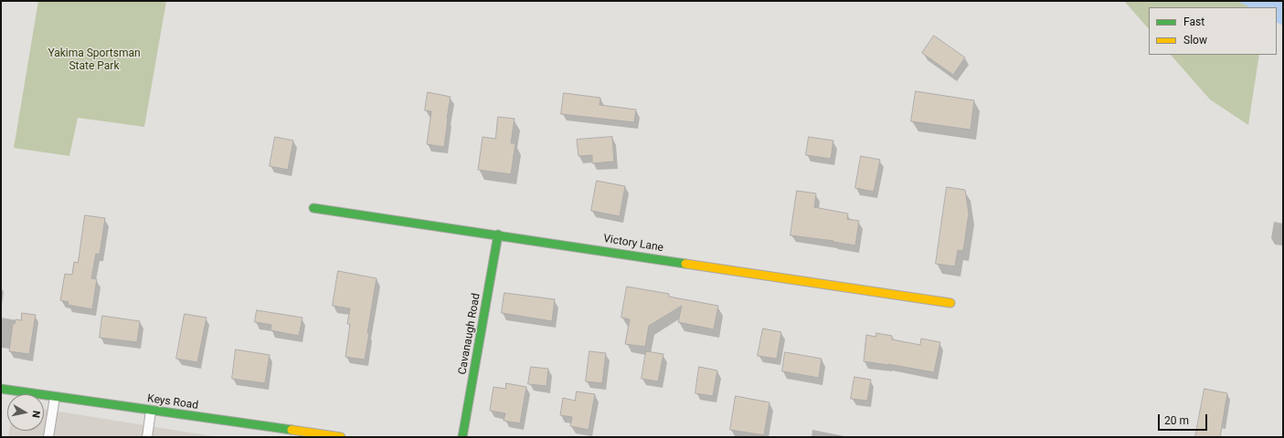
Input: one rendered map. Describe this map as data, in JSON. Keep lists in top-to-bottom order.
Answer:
{
  "streets": {
    "street": ["Victory Lane", "Cavanaugh Road", "Keys Road"]
  },
  "crossings": [
    ["Victory Lane", "Cavanaugh Road"]
  ],
  "parks": ["Yakima Sportsman State Park"],
  "legend": ["Fast", "Slow"],
  "scale_bar": "20 m",
  "north": "right"
}
